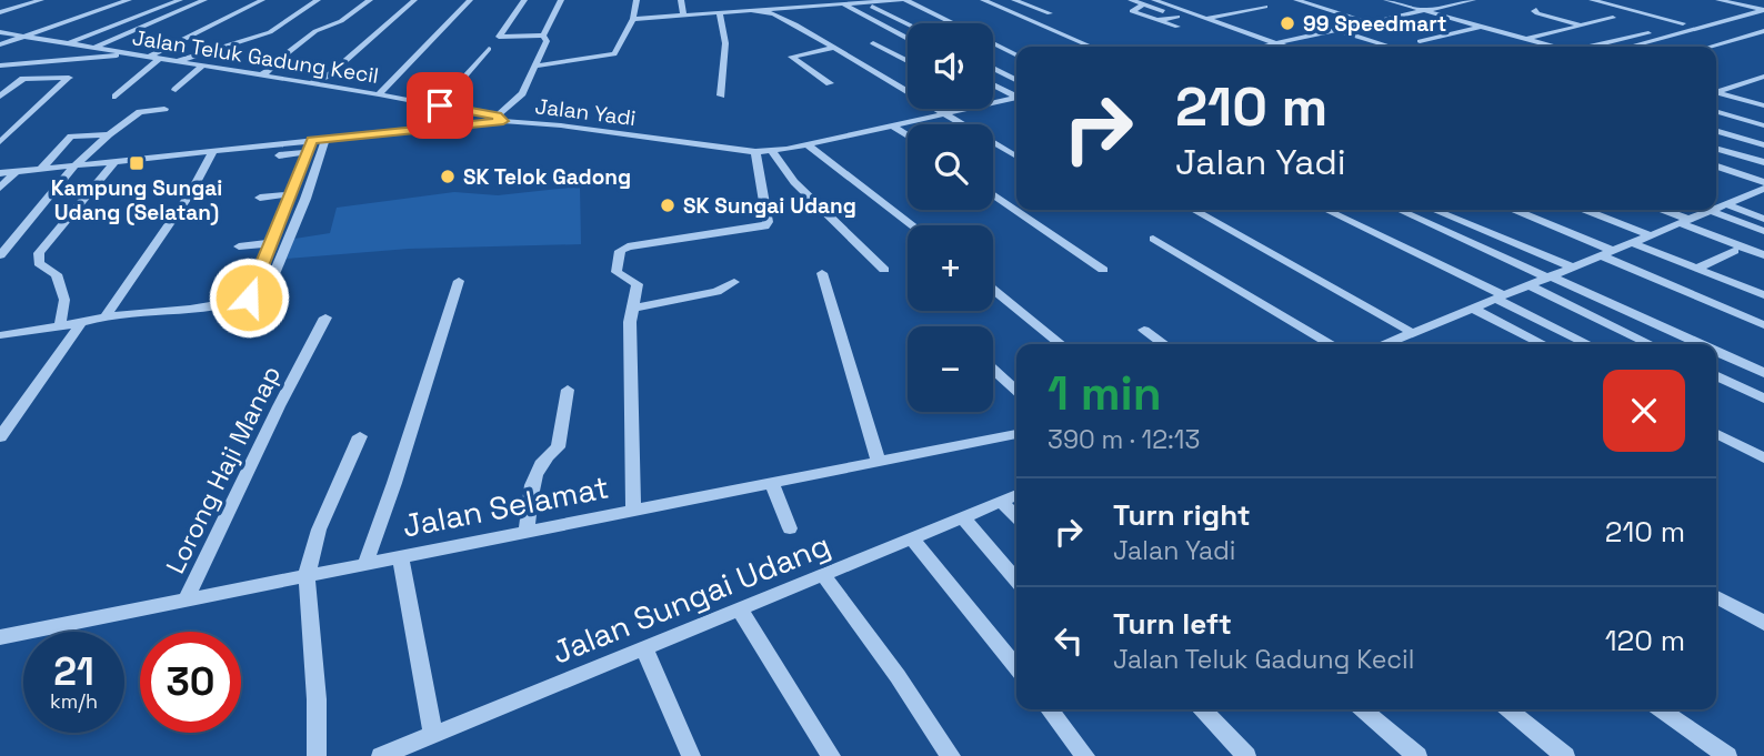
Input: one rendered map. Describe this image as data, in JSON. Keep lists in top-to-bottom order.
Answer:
{
  "streets": {
    "street": [
      "Jalan Teluk Gadung Kecil",
      "Jalan Yadi",
      "Lorong Haji Manap",
      "Jalan Selamat",
      "Jalan Sungai Udang"
    ]
  },
  "crossings": [
    ["Jalan Teluk Gadung Kecil", "Jalan Yadi"],
    ["Lorong Haji Manap", "Jalan Selamat"]
  ],
  "places": {
    "other": ["99 Speedmart", "SK Telok Gadong", "SK Sungai Udang"],
    "transit": ["Kampung Sungai Udang (Selatan)"]
  },
  "page": {
    "map_buttons": ["+", "−"],
    "turn": ["210 m", "Jalan Yadi"],
    "heading": ["1 min", "390 m · 12:13"],
    "list": [
      {
        "name": "Turn right",
        "note": "Jalan Yadi",
        "value": "210 m"
      },
      {
        "name": "Turn left",
        "note": "Jalan Teluk Gadung Kecil",
        "value": "120 m"
      }
    ],
    "speed": "21 km/h",
    "limit": "30"
  }
}
